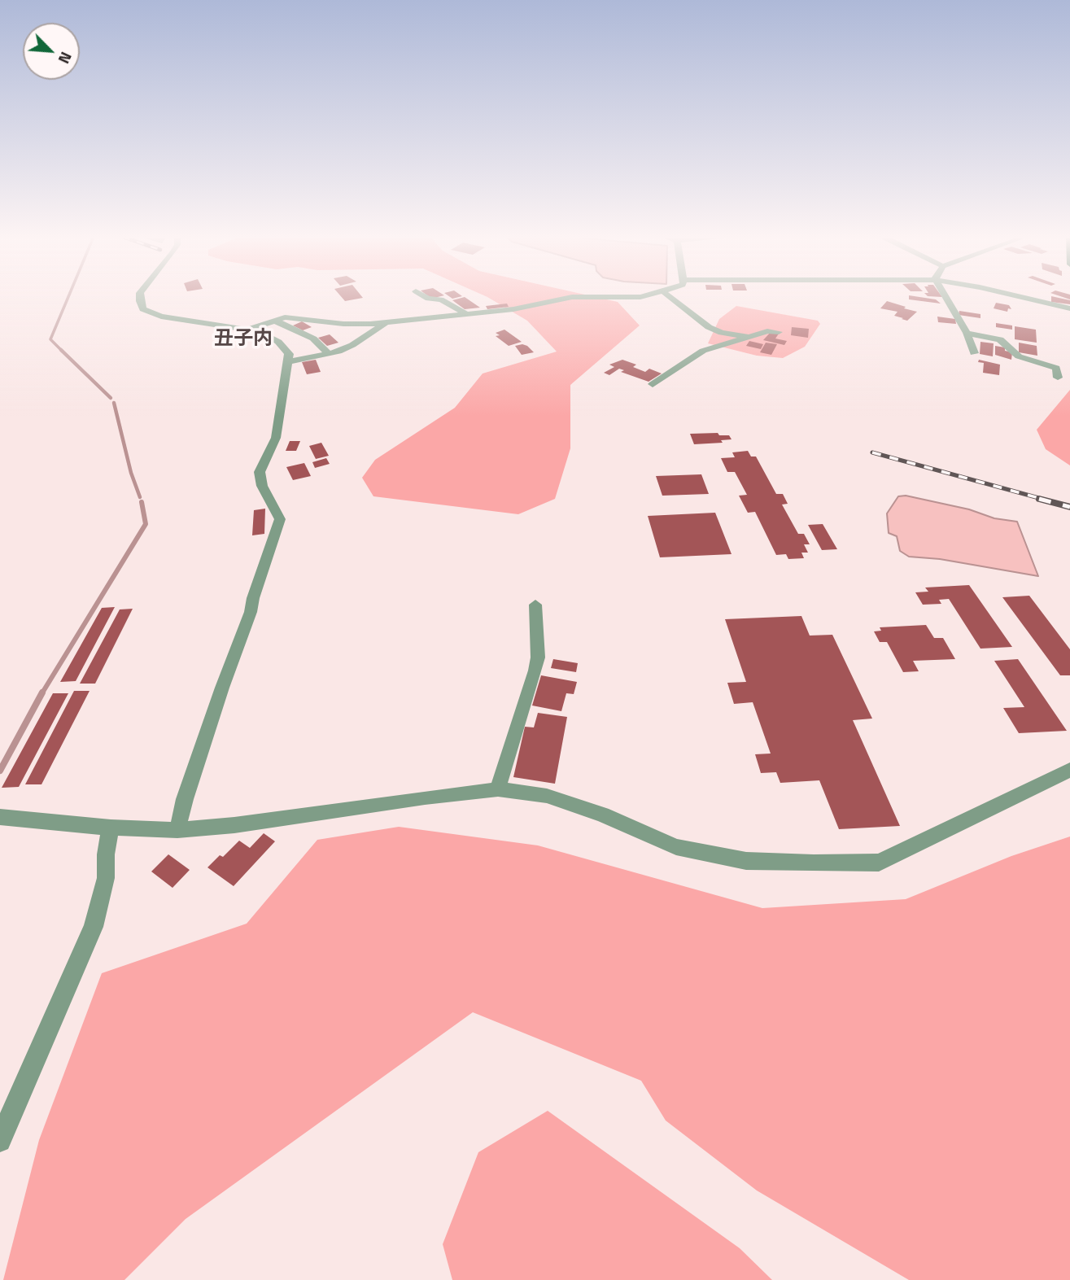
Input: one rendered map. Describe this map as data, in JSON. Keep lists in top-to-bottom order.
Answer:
{
  "districts": ["丑子内"],
  "north": "bottom right"
}
